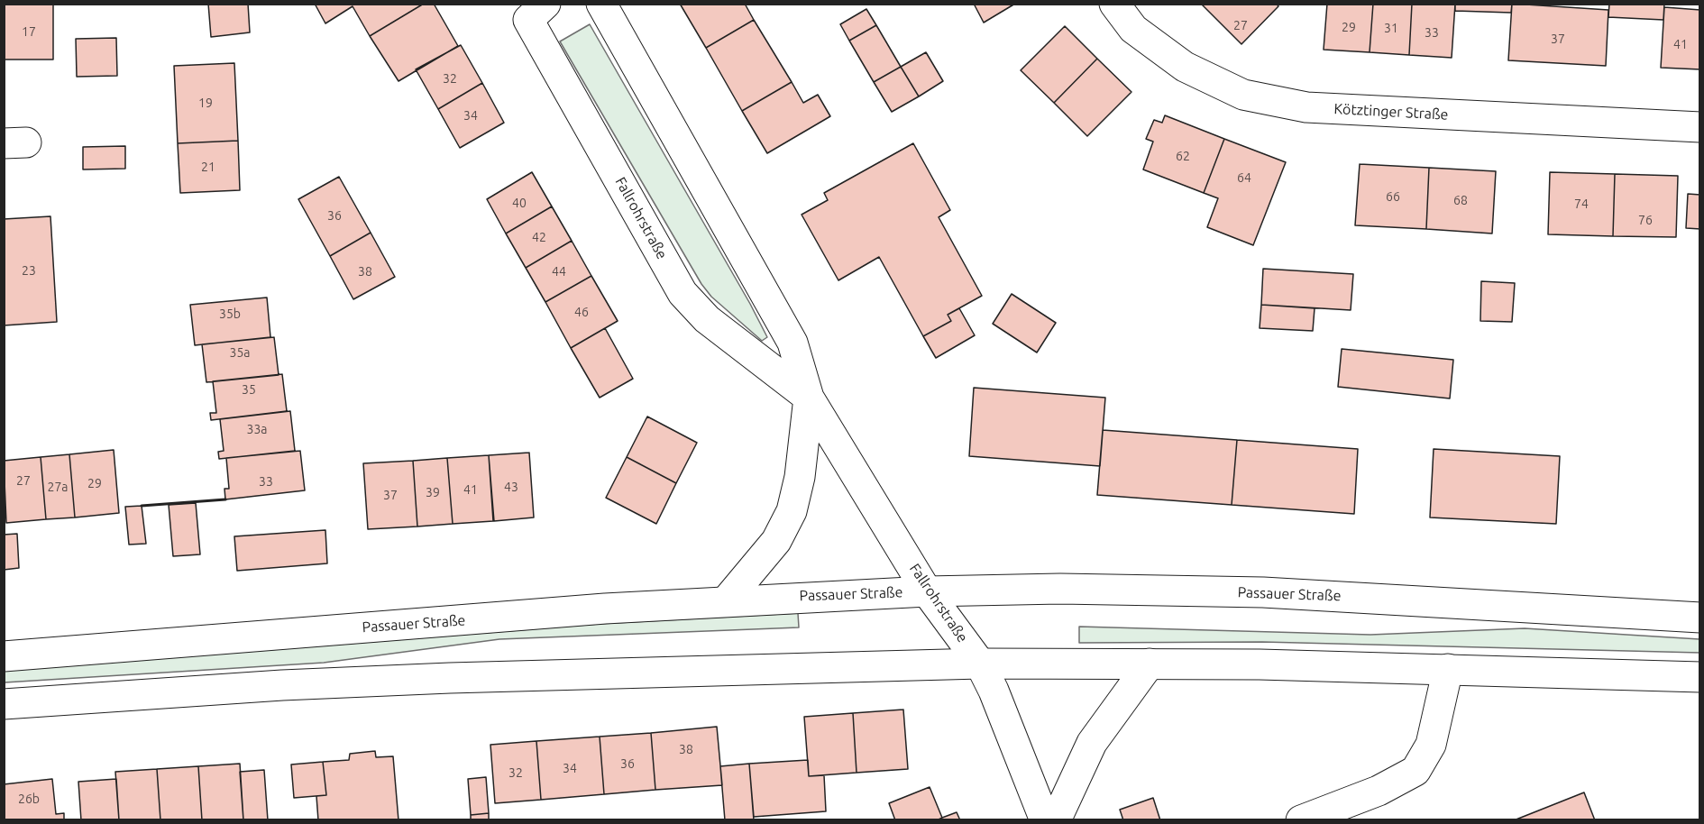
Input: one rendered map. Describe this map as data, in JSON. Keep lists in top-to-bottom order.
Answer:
{
  "streets": {
    "main road": ["Kötztinger Straße", "Fallrohrstraße", "Passauer Straße"]
  },
  "crossings": [
    ["Fallrohrstraße", "Passauer Straße"]
  ],
  "house_numbers": [
    "27",
    "29",
    "31",
    "17",
    "33",
    "37",
    "41",
    "32",
    "19",
    "34",
    "62",
    "21",
    "64",
    "66",
    "68",
    "40",
    "74",
    "36",
    "76",
    "42",
    "23",
    "38",
    "44",
    "46",
    "35b",
    "35a",
    "35",
    "33a",
    "27",
    "33",
    "29",
    "27a",
    "43",
    "41",
    "39",
    "37",
    "38",
    "36",
    "34",
    "32",
    "26b"
  ]
}
